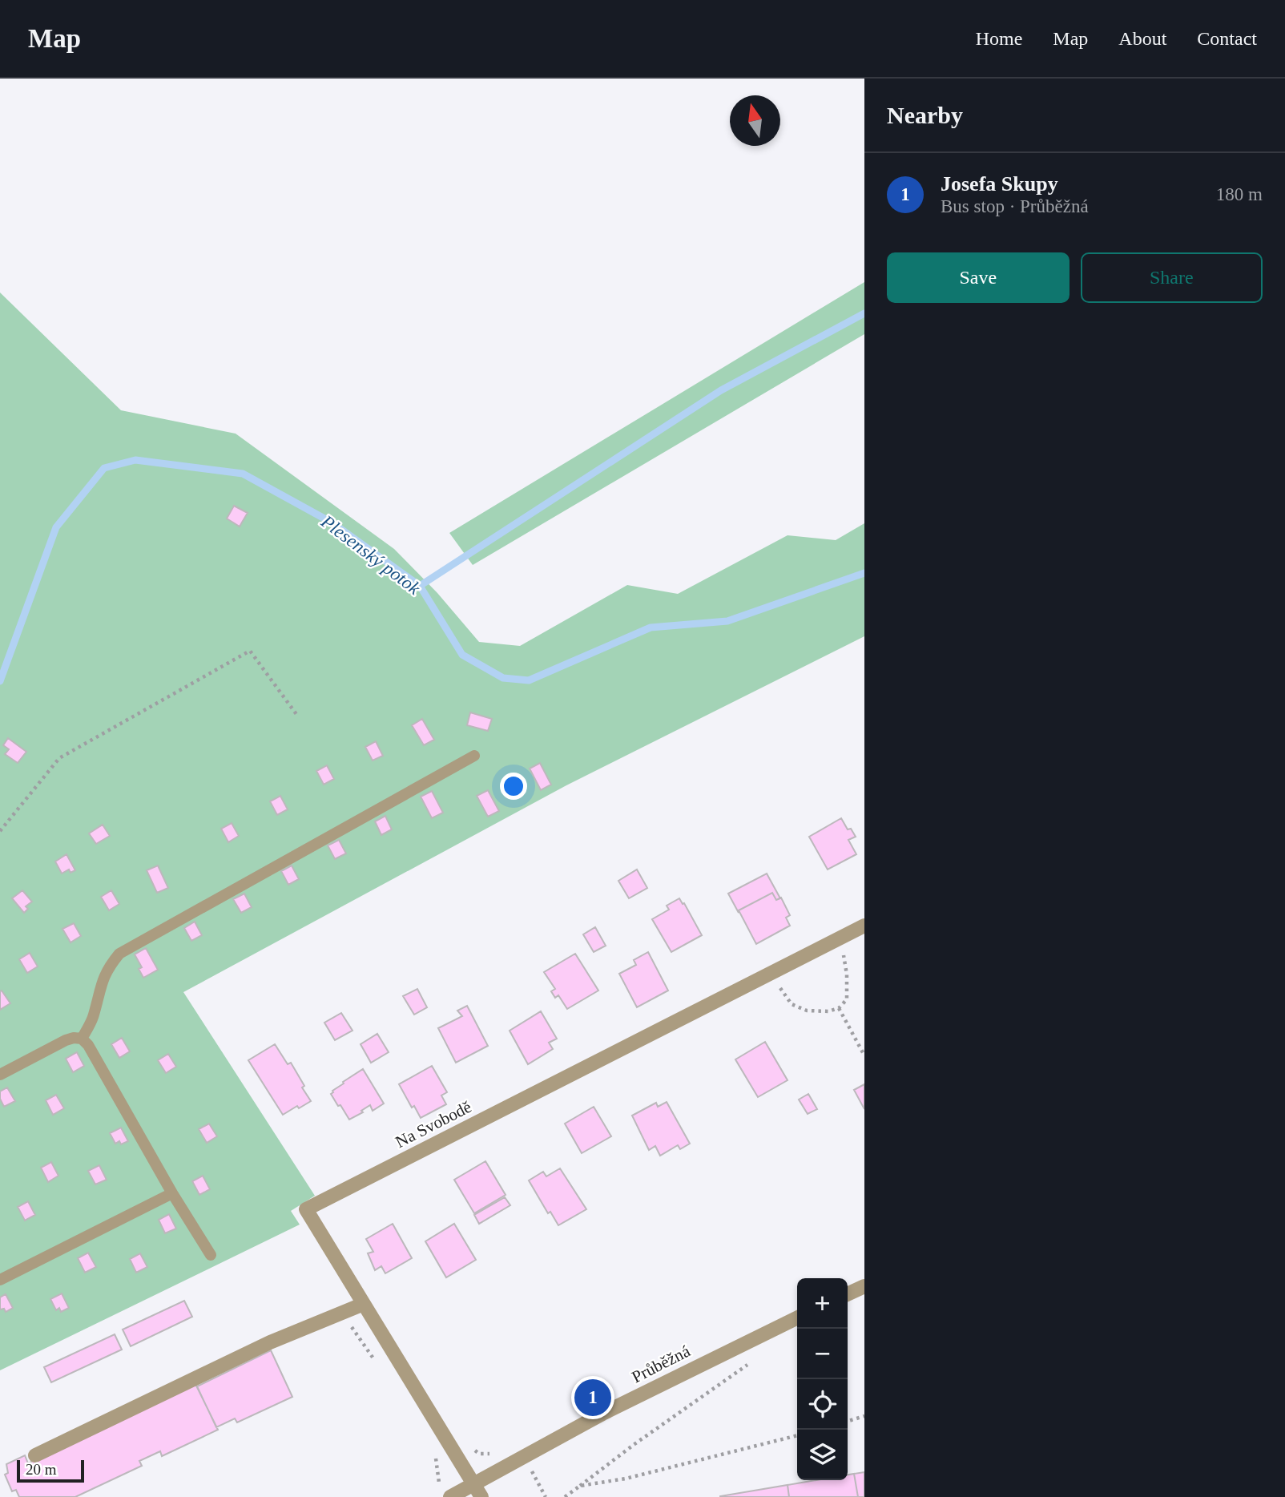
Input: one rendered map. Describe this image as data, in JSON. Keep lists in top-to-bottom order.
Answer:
{
  "streets": {
    "street": ["Na Svobodě", "Průběžná"]
  },
  "crossings": [
    ["Na Svobodě", "Průběžná"]
  ],
  "water": ["Plesenský potok"],
  "scale_bar": "20 m",
  "north": "top",
  "page": {
    "header": "Map",
    "nav": [
      "Home",
      "Map",
      "About",
      "Contact"
    ],
    "heading": "Nearby",
    "list": [
      {
        "mark": "1",
        "name": "Josefa Skupy",
        "note": "Bus stop · Průběžná",
        "value": "180 m"
      }
    ],
    "buttons": ["Save", "Share"],
    "map_buttons": ["+", "−"],
    "pins": "1",
    "scale": "20 m"
  }
}
